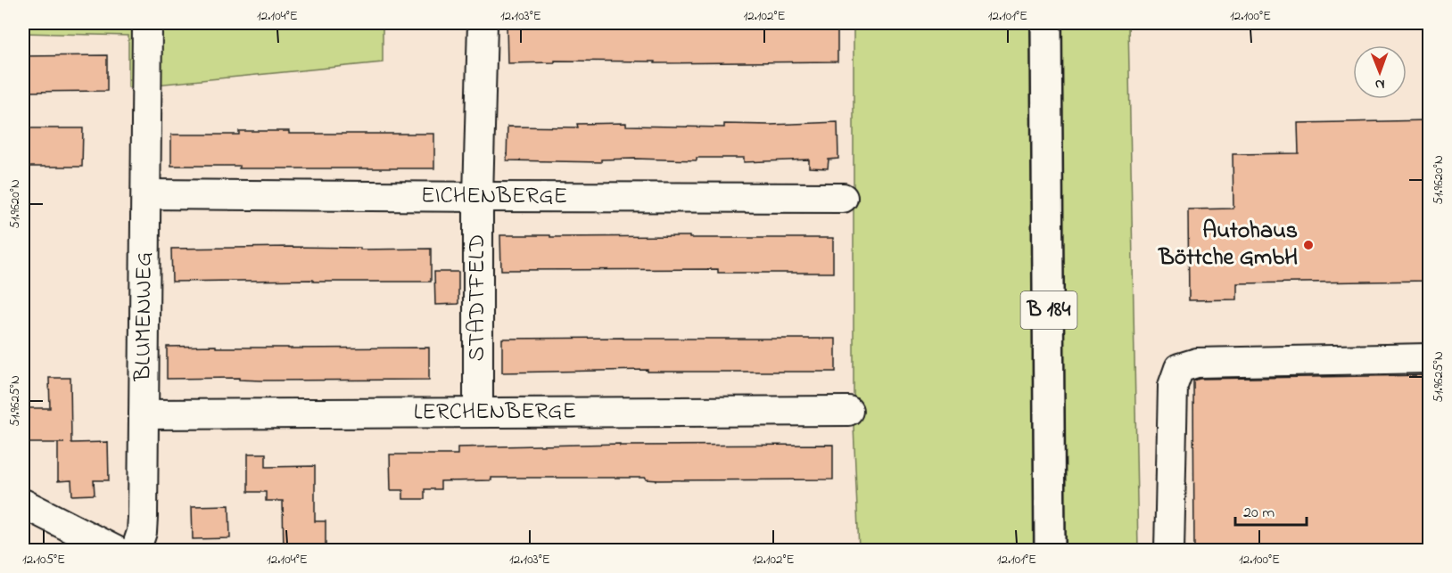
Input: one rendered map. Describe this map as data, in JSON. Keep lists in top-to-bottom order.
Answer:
{
  "streets": {
    "main road": ["B 184"],
    "street": [
      "EICHENBERGE",
      "STADTFELD",
      "BLUMENWEG",
      "LERCHENBERGE"
    ]
  },
  "crossings": [
    ["EICHENBERGE", "STADTFELD"],
    ["EICHENBERGE", "BLUMENWEG"],
    ["STADTFELD", "LERCHENBERGE"],
    ["BLUMENWEG", "LERCHENBERGE"]
  ],
  "places": ["Autohaus Böttche GmbH"],
  "scale_bar": "20 m",
  "north": "bottom",
  "coordinates": [
    "12.104°E",
    "12.103°E",
    "12.102°E",
    "12.101°E",
    "12.100°E",
    "51.9620°N",
    "51.9625°N",
    "12.105°E"
  ]
}
